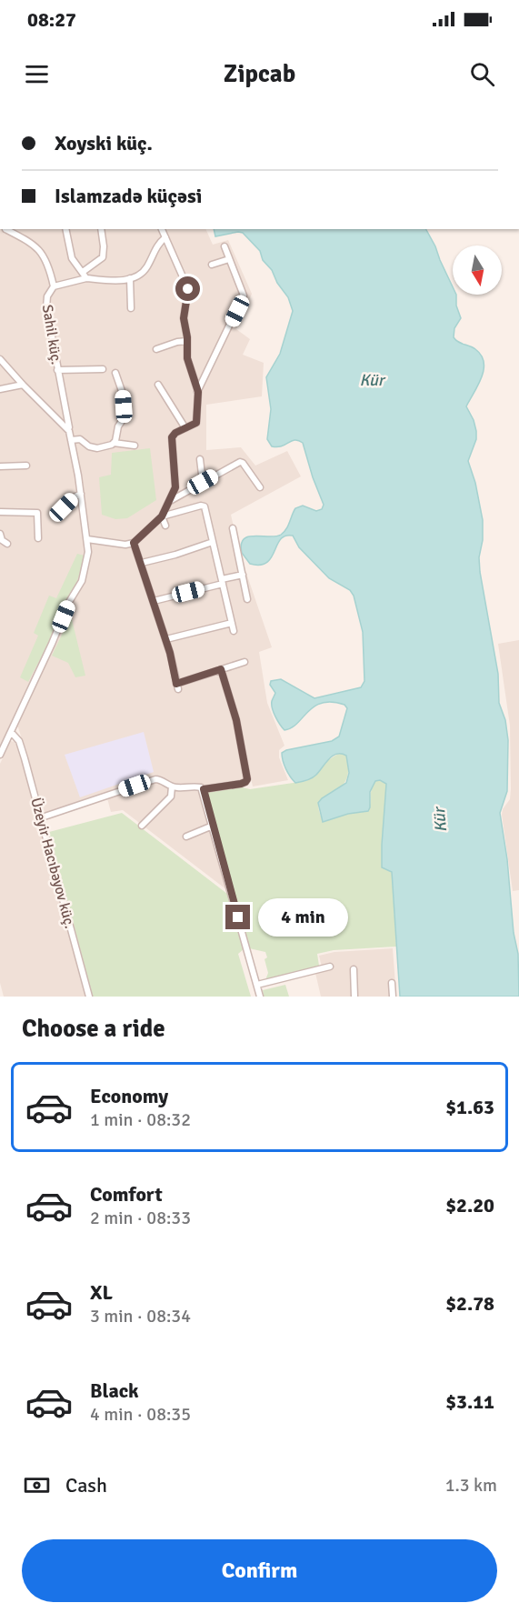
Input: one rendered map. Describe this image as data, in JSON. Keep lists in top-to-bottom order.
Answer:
{
  "streets": {
    "street": ["Sahil küç.", "Üzeyir Hacıbəyov küç."]
  },
  "crossings": [
    ["Sahil küç.", "Üzeyir Hacıbəyov küç."]
  ],
  "water": ["Kür"],
  "north": "bottom",
  "page": {
    "status": "08:27",
    "header": "Zipcab",
    "banner": ["Xoyski küç.", "Islamzadə küçəsi"],
    "bubble": "4 min",
    "heading": "Choose a ride",
    "list": [
      {
        "name": "Economy",
        "note": "1 min · 08:32",
        "value": "$1.63"
      },
      {
        "name": "Comfort",
        "note": "2 min · 08:33",
        "value": "$2.20"
      },
      {
        "name": "XL",
        "note": "3 min · 08:34",
        "value": "$2.78"
      },
      {
        "name": "Black",
        "note": "4 min · 08:35",
        "value": "$3.11"
      }
    ],
    "pay": ["Cash", "1.3 km"],
    "buttons": "Confirm"
  }
}
